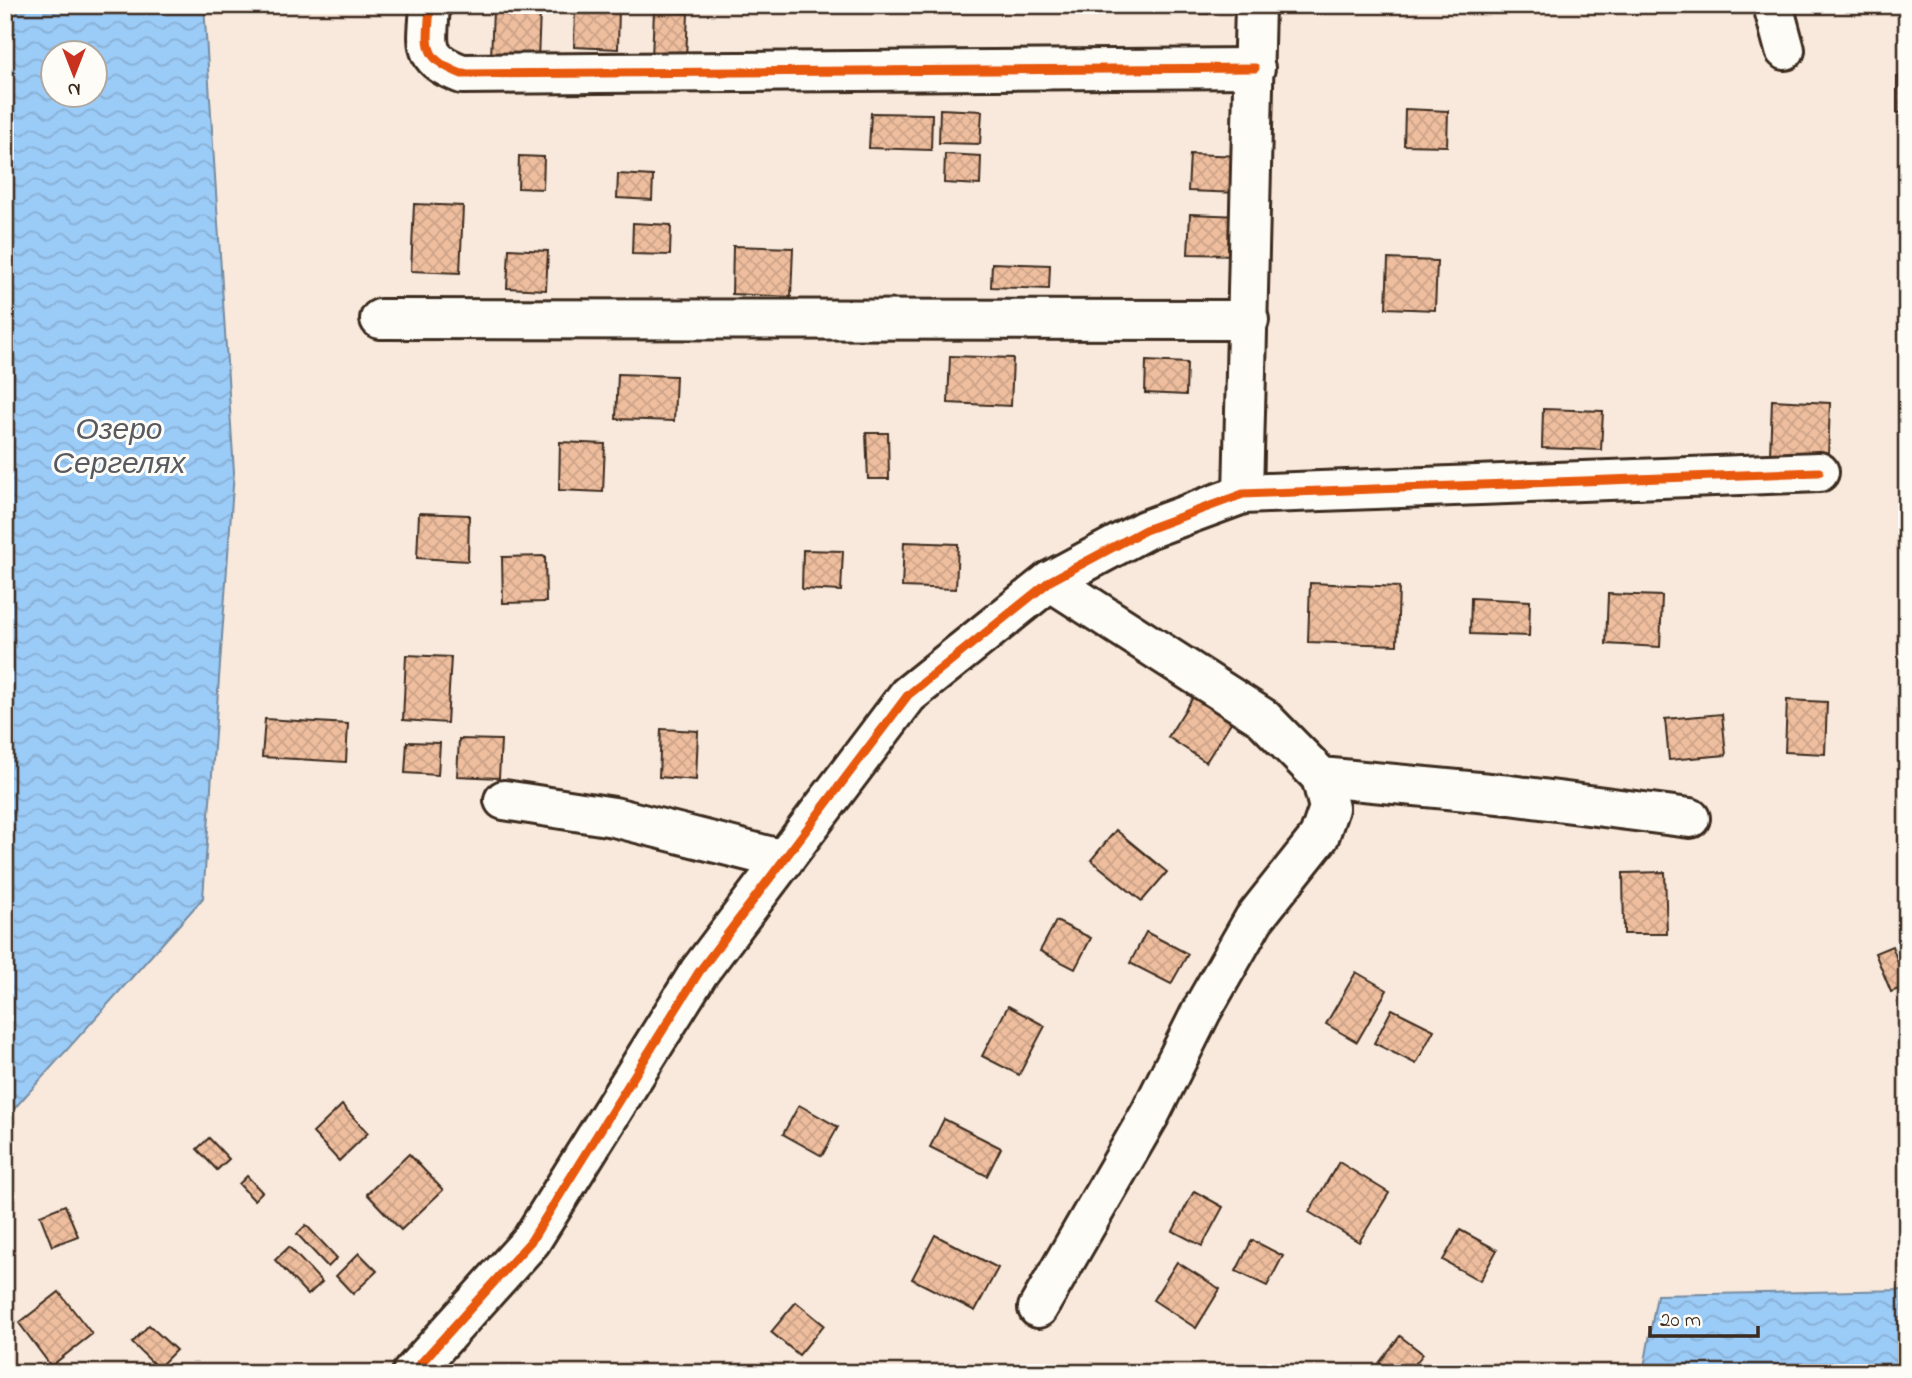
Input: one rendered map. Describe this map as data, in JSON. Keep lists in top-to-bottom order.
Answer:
{
  "water": ["Озеро Сергелях"],
  "scale_bar": "20 m",
  "north": "bottom"
}
